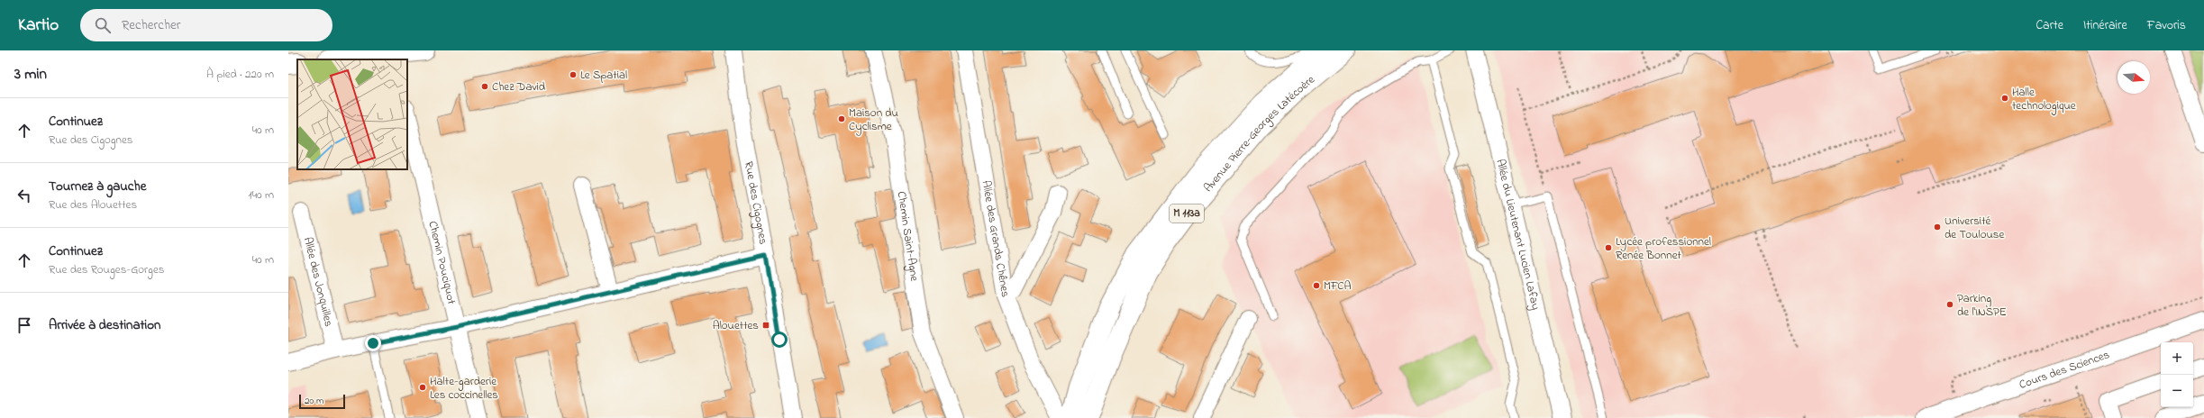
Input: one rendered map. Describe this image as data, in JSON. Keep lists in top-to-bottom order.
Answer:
{
  "streets": {
    "main road": ["Avenue Pierre-Georges Latécoère", "M 113a"],
    "street": [
      "Rue des Cigognes",
      "Allée du Lieutenant Lucien Lafay",
      "Chemin Saint-Agne",
      "Allée des Grands Chênes",
      "Chemin Pouciquot",
      "Allée des Jonquilles",
      "Cours des Sciences"
    ]
  },
  "places": {
    "other": [
      "Le Spatial",
      "Chez David",
      "Halle technologique",
      "Maison du Cyclisme",
      "Université de Toulouse",
      "Lycée professionnel Renée Bonnet",
      "MFCA",
      "Parking de l'INSPE",
      "Halte-garderie Les coccinelles"
    ],
    "transit": ["Alouettes"]
  },
  "scale_bar": "20 m",
  "north": "right",
  "page": {
    "header": "Kartio",
    "search": "Rechercher",
    "nav": ["Carte", "Itinéraire", "Favoris"],
    "heading": ["3 min", "À pied · 220 m"],
    "list": [
      ["Continuez", "Rue des Cigognes", "40 m"],
      ["Tournez à gauche", "Rue des Alouettes", "140 m"],
      ["Continuez", "Rue des Rouges-Gorges", "40 m"],
      "Arrivée à destination"
    ],
    "map_buttons": ["+", "−"],
    "scale": "20 m"
  }
}
